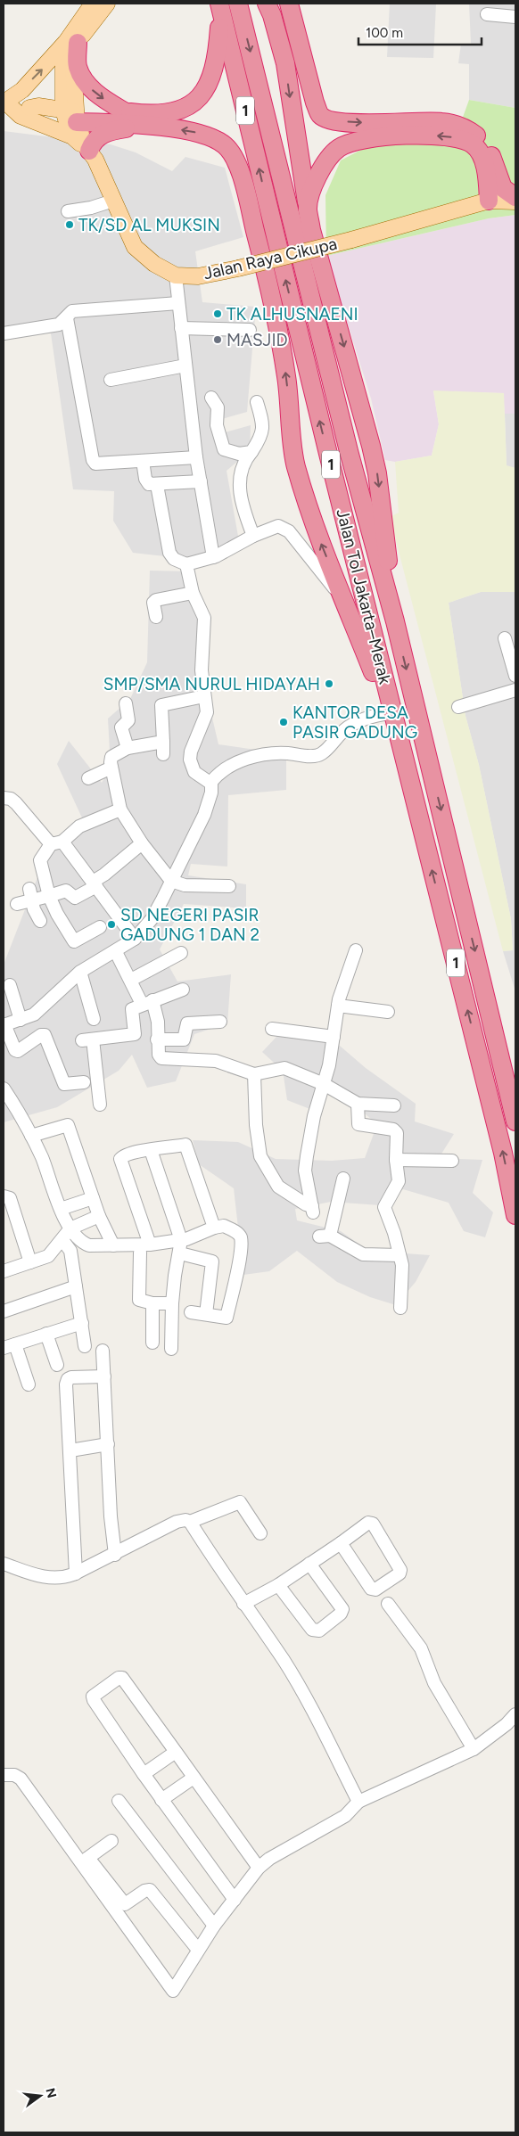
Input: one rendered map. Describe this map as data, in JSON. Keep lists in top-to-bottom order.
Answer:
{
  "streets": {
    "highway": ["1", "Jalan Tol Jakarta–Merak"],
    "main road": ["Jalan Raya Cikupa"]
  },
  "places": [
    "TK/SD AL MUKSIN",
    "TK ALHUSNAENI",
    "MASJID",
    "SMP/SMA NURUL HIDAYAH",
    "KANTOR DESA PASIR GADUNG",
    "SD NEGERI PASIR GADUNG 1 DAN 2"
  ],
  "scale_bar": "100 m",
  "north": "right"
}
